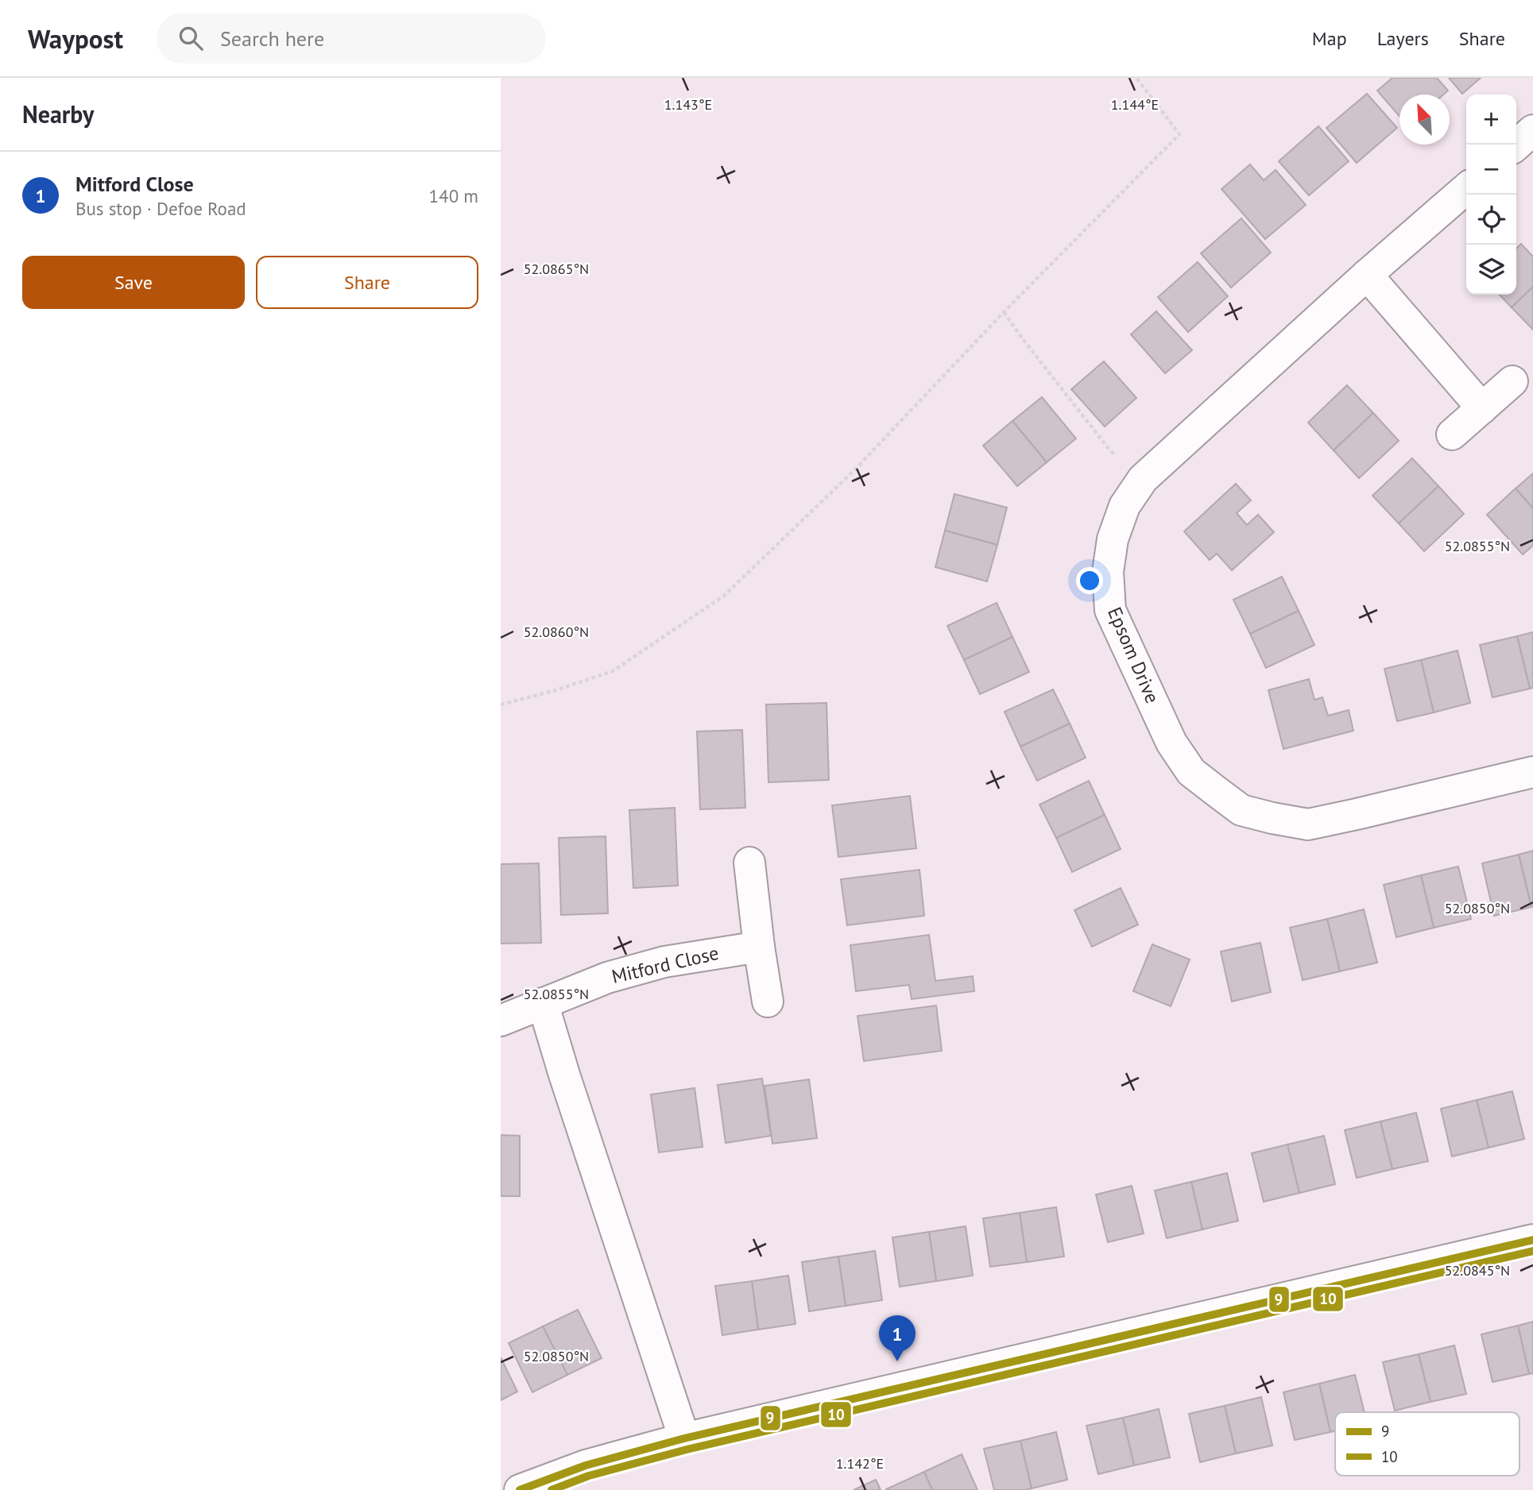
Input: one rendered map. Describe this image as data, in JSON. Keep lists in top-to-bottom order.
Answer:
{
  "streets": {
    "street": ["Epsom Drive", "Mitford Close"]
  },
  "lines": ["transit line 9", "transit line 10"],
  "legend": ["9", "10"],
  "north": "top left",
  "page": {
    "header": "Waypost",
    "search": "Search here",
    "nav": ["Map", "Layers", "Share"],
    "heading": "Nearby",
    "map_buttons": ["+", "−"],
    "list": [
      {
        "mark": "1",
        "name": "Mitford Close",
        "note": "Bus stop · Defoe Road",
        "value": "140 m"
      }
    ],
    "buttons": ["Save", "Share"],
    "pins": "1"
  },
  "coordinates": [
    "1.143°E",
    "1.144°E",
    "52.0865°N",
    "52.0855°N",
    "52.0860°N",
    "52.0850°N",
    "52.0845°N",
    "1.142°E"
  ]
}
